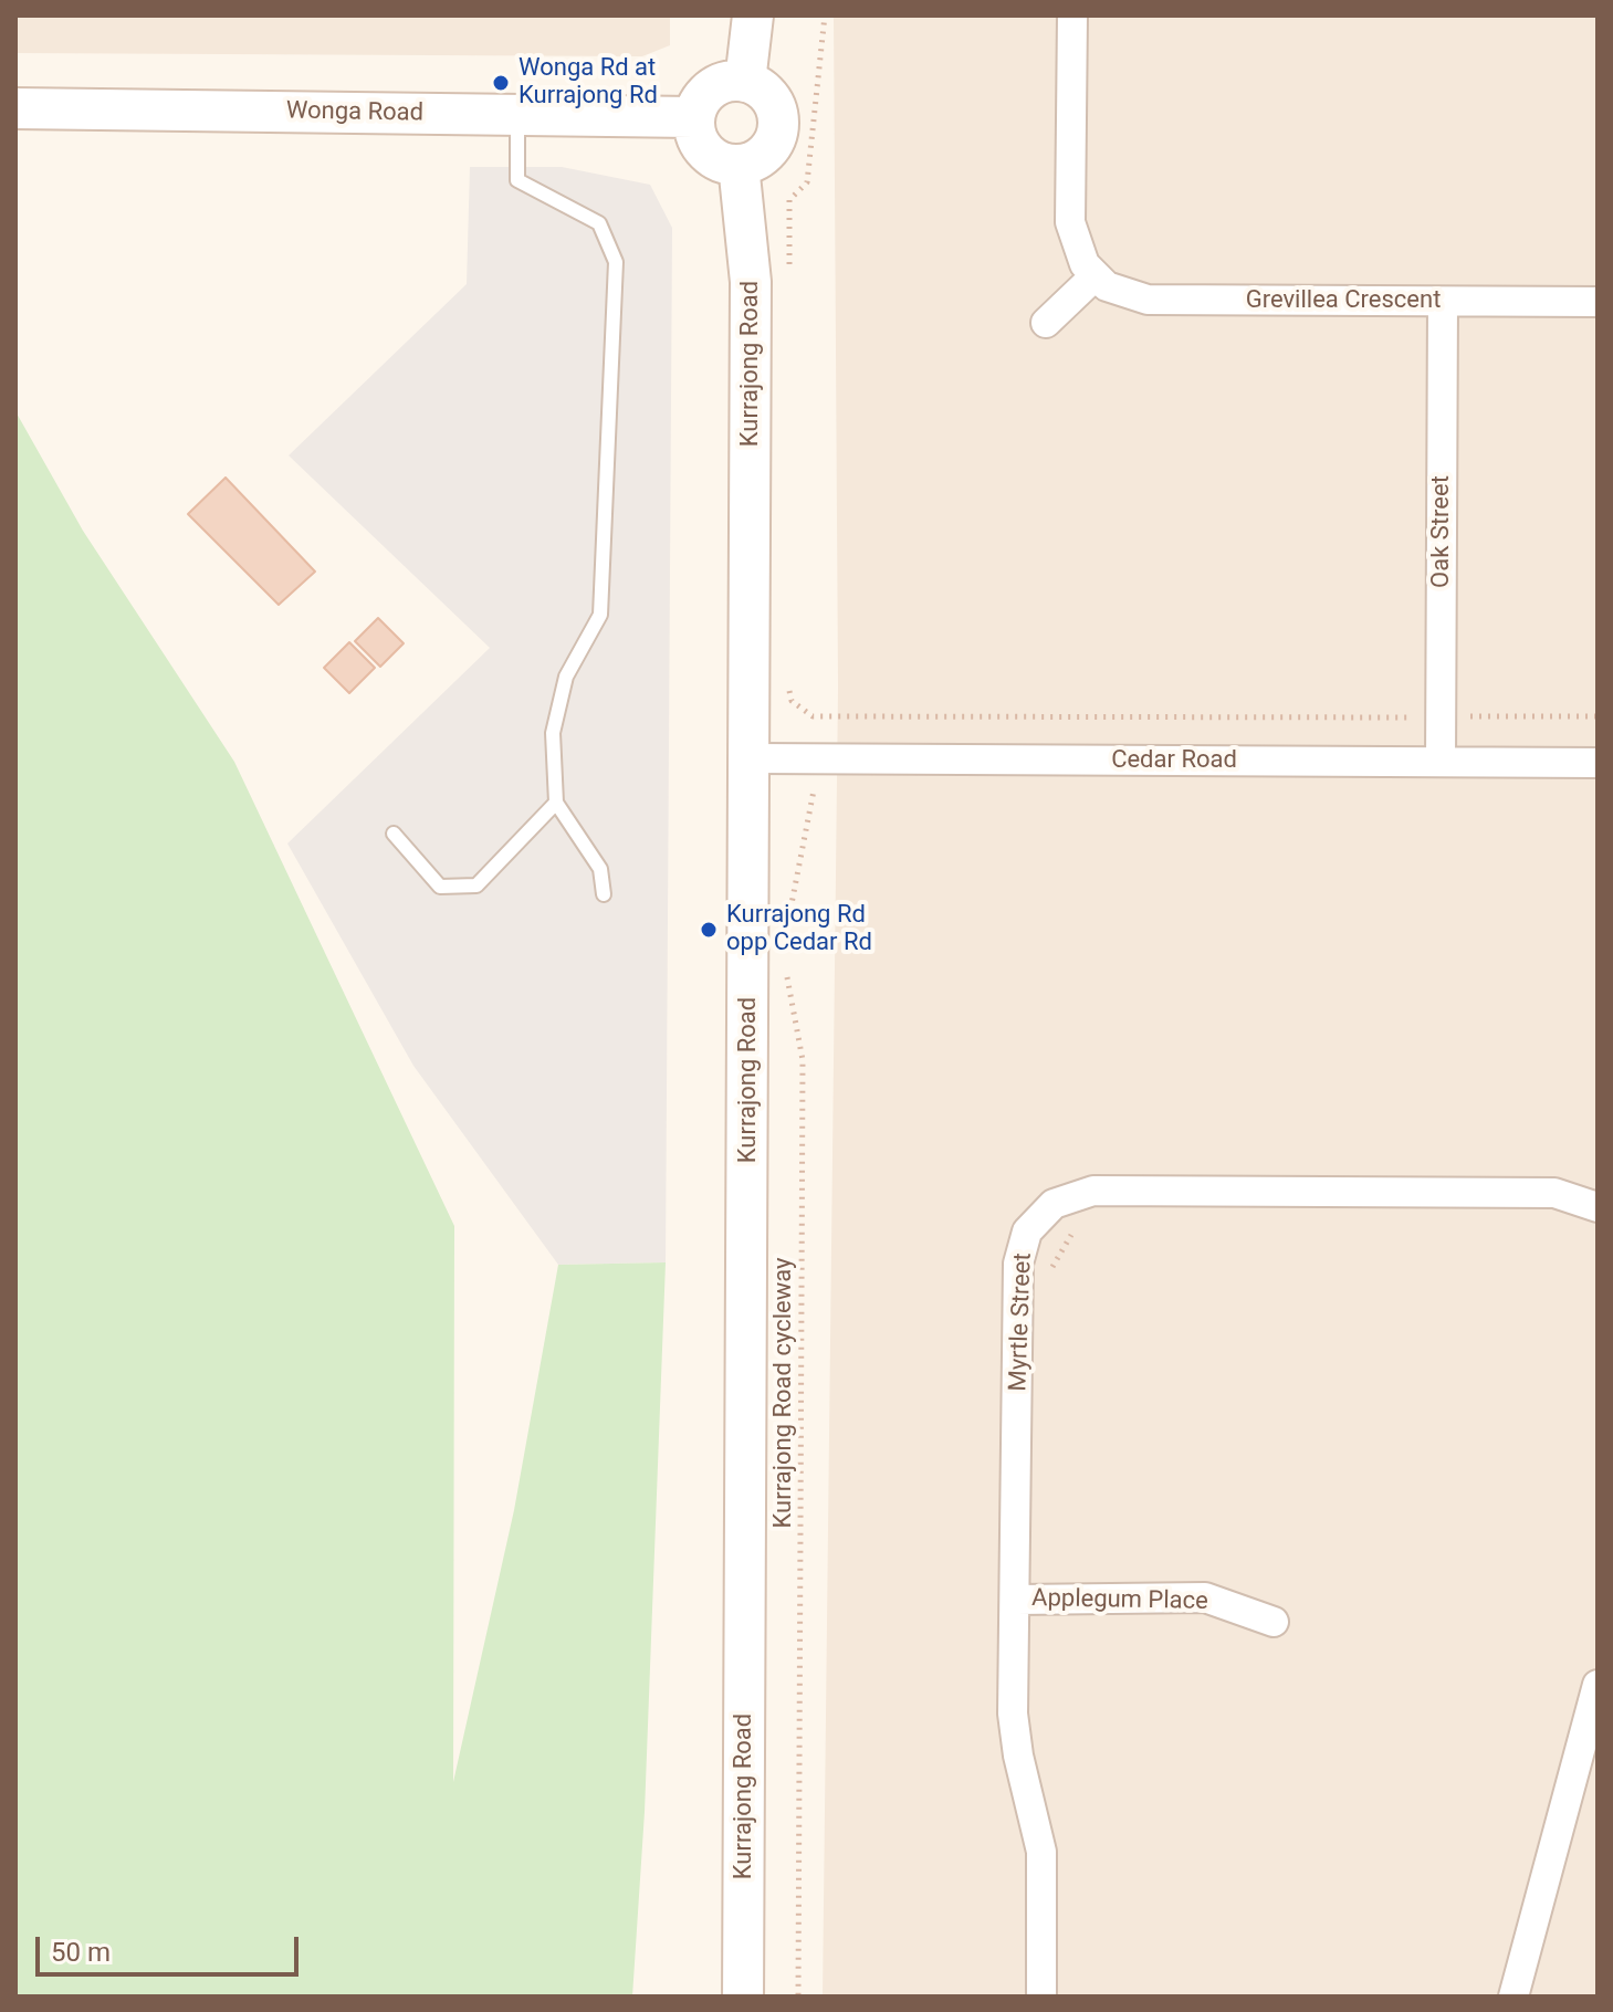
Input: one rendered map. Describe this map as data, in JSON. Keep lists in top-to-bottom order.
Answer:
{
  "streets": {
    "main road": ["Wonga Road", "Kurrajong Road"],
    "street": [
      "Grevillea Crescent",
      "Oak Street",
      "Cedar Road",
      "Myrtle Street",
      "Applegum Place"
    ],
    "path": ["Kurrajong Road cycleway"]
  },
  "crossings": [
    ["Wonga Road", "Kurrajong Road"],
    ["Grevillea Crescent", "Oak Street"],
    ["Kurrajong Road", "Cedar Road"],
    ["Oak Street", "Cedar Road"],
    ["Myrtle Street", "Applegum Place"]
  ],
  "places": ["Wonga Rd at Kurrajong Rd", "Kurrajong Rd opp Cedar Rd"],
  "scale_bar": "50 m"
}
